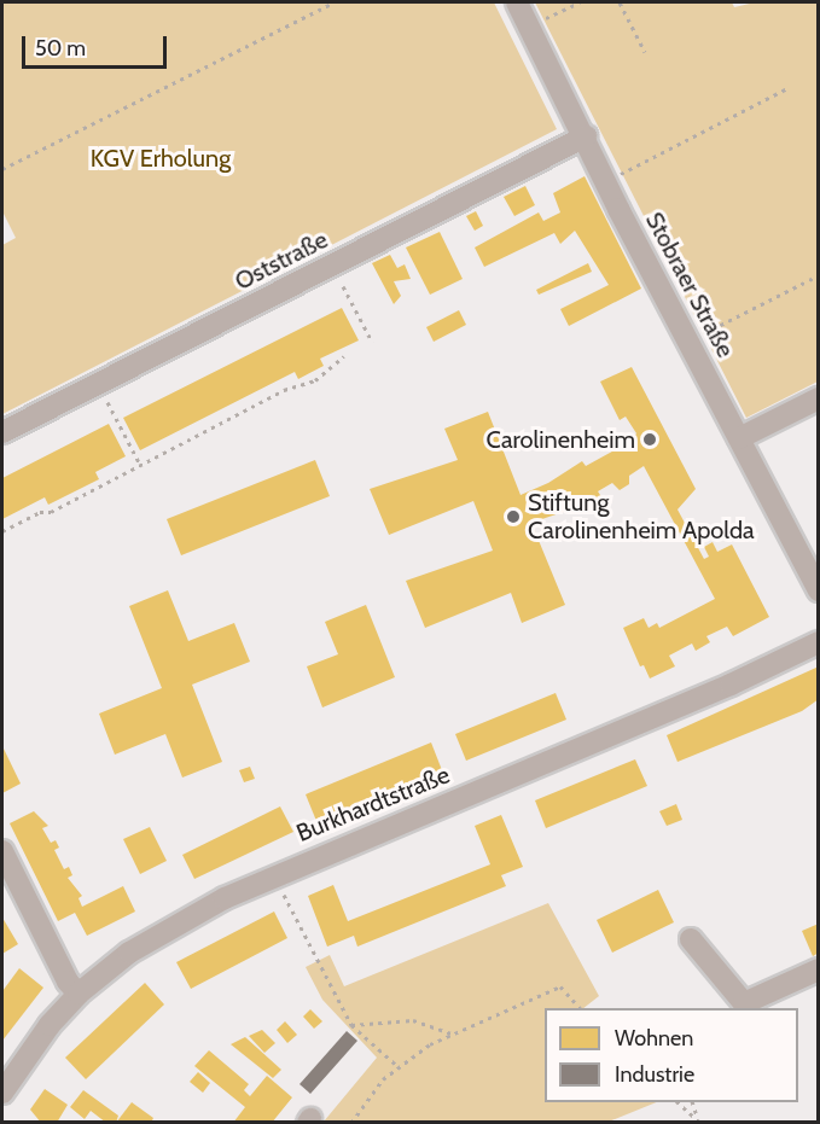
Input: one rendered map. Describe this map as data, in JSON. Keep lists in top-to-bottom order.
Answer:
{
  "streets": {
    "street": ["Oststraße", "Stobraer Straße", "Burkhardtstraße"]
  },
  "crossings": [
    ["Oststraße", "Stobraer Straße"]
  ],
  "parks": ["KGV Erholung"],
  "places": ["Carolinenheim", "Stiftung Carolinenheim Apolda"],
  "legend": ["Wohnen", "Industrie"],
  "scale_bar": "50 m"
}
